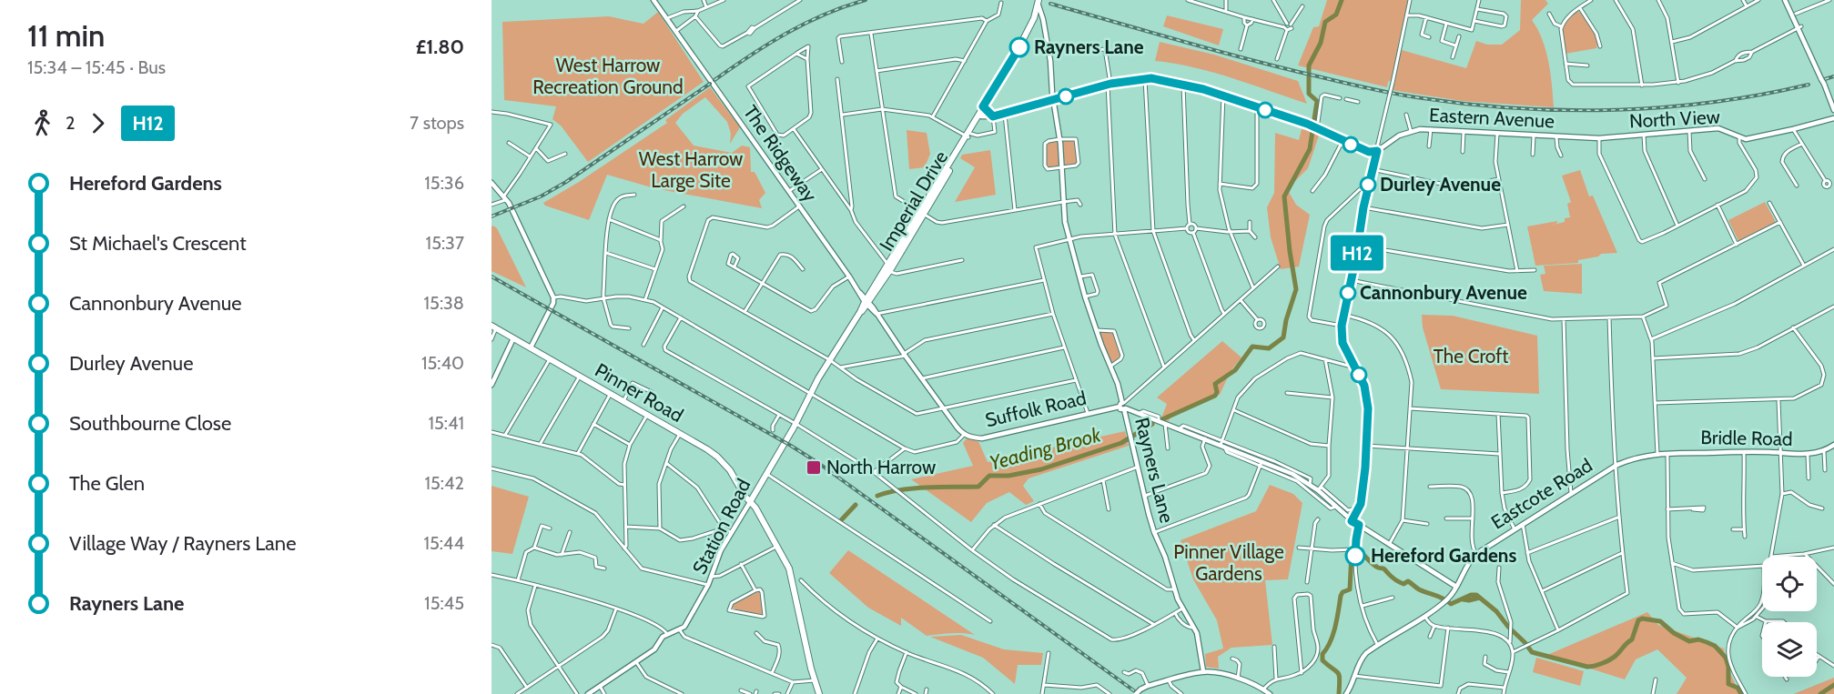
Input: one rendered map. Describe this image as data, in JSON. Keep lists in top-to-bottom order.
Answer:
{
  "streets": {
    "main road": ["Imperial Drive", "Pinner Road", "Station Road"],
    "street": [
      "Eastern Avenue",
      "North View",
      "The Ridgeway",
      "Suffolk Road",
      "Bridle Road",
      "Rayners Lane",
      "Eastcote Road"
    ]
  },
  "crossings": [
    ["Eastern Avenue", "North View"],
    ["The Ridgeway", "Imperial Drive"],
    ["The Ridgeway", "Suffolk Road"],
    ["Imperial Drive", "Rayners Lane"],
    ["Imperial Drive", "Station Road"],
    ["Pinner Road", "Station Road"],
    ["Suffolk Road", "Rayners Lane"],
    ["Bridle Road", "Eastcote Road"]
  ],
  "water": ["Yeading Brook"],
  "parks": [
    "West Harrow Recreation Ground",
    "West Harrow Large Site",
    "The Croft",
    "Pinner Village Gardens"
  ],
  "places": {
    "other": [
      "Rayners Lane",
      "Durley Avenue",
      "Cannonbury Avenue",
      "Hereford Gardens"
    ],
    "transit": ["North Harrow"]
  },
  "lines": ["bus line H12"],
  "page": {
    "heading": ["11 min", "15:34 – 15:45 · Bus", "£1.80"],
    "on_map": "H12",
    "legs": ["2", "H12", "7 stops"],
    "list": [
      {
        "name": "Hereford Gardens",
        "value": "15:36"
      },
      {
        "name": "St Michael's Crescent",
        "value": "15:37"
      },
      {
        "name": "Cannonbury Avenue",
        "value": "15:38"
      },
      {
        "name": "Durley Avenue",
        "value": "15:40"
      },
      {
        "name": "Southbourne Close",
        "value": "15:41"
      },
      {
        "name": "The Glen",
        "value": "15:42"
      },
      {
        "name": "Village Way / Rayners Lane",
        "value": "15:44"
      },
      {
        "name": "Rayners Lane",
        "value": "15:45"
      }
    ]
  }
}
